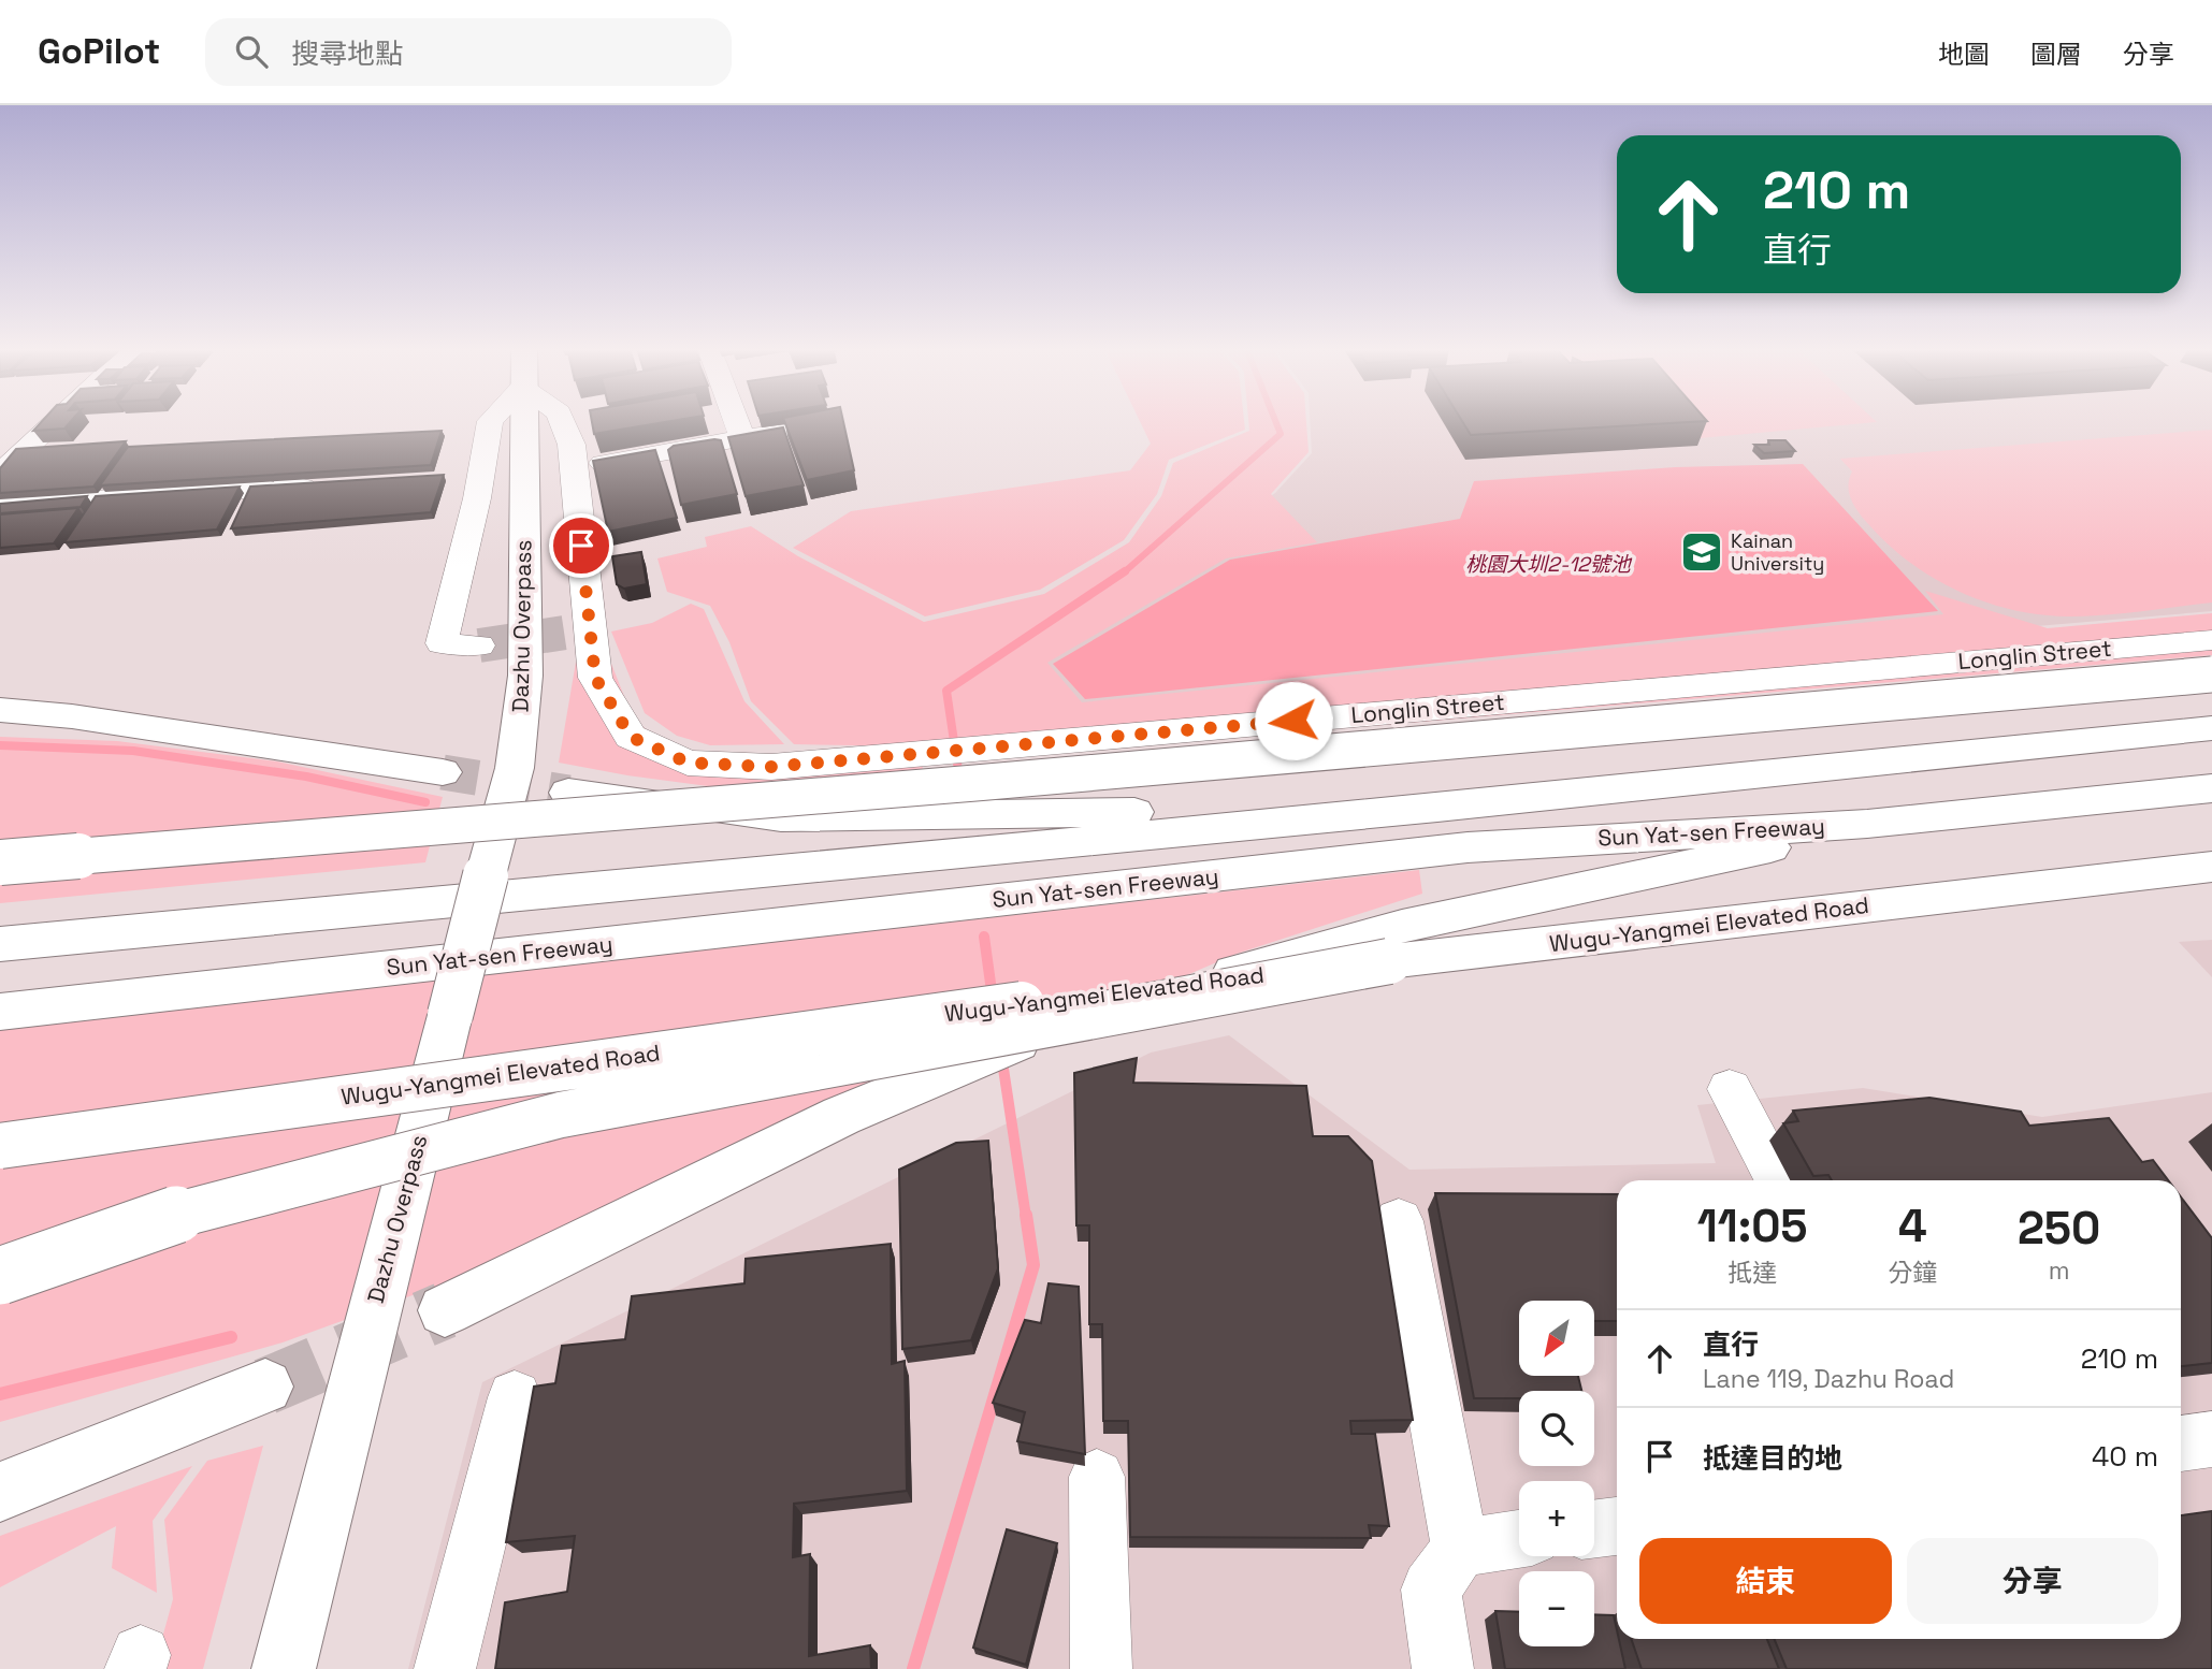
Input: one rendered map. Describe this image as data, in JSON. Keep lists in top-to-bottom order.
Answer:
{
  "streets": {
    "main road": ["Dazhu Overpass", "Sun Yat-sen Freeway", "Wugu-Yangmei Elevated Road"],
    "street": ["Longlin Street"]
  },
  "water": ["桃園大圳2-12號池"],
  "places": {
    "school or university": ["Kainan University"]
  },
  "north": "bottom left",
  "page": {
    "header": "GoPilot",
    "search": "搜尋地點",
    "nav": ["地圖", "圖層", "分享"],
    "turn": ["210 m", "直行"],
    "eta": [
      "11:05",
      "抵達",
      "4",
      "分鐘",
      "250",
      "m"
    ],
    "map_buttons": ["+", "−"],
    "list": [
      {
        "name": "直行",
        "note": "Lane 119, Dazhu Road",
        "value": "210 m"
      },
      {
        "name": "抵達目的地",
        "value": "40 m"
      }
    ],
    "buttons": ["結束", "分享"]
  }
}
